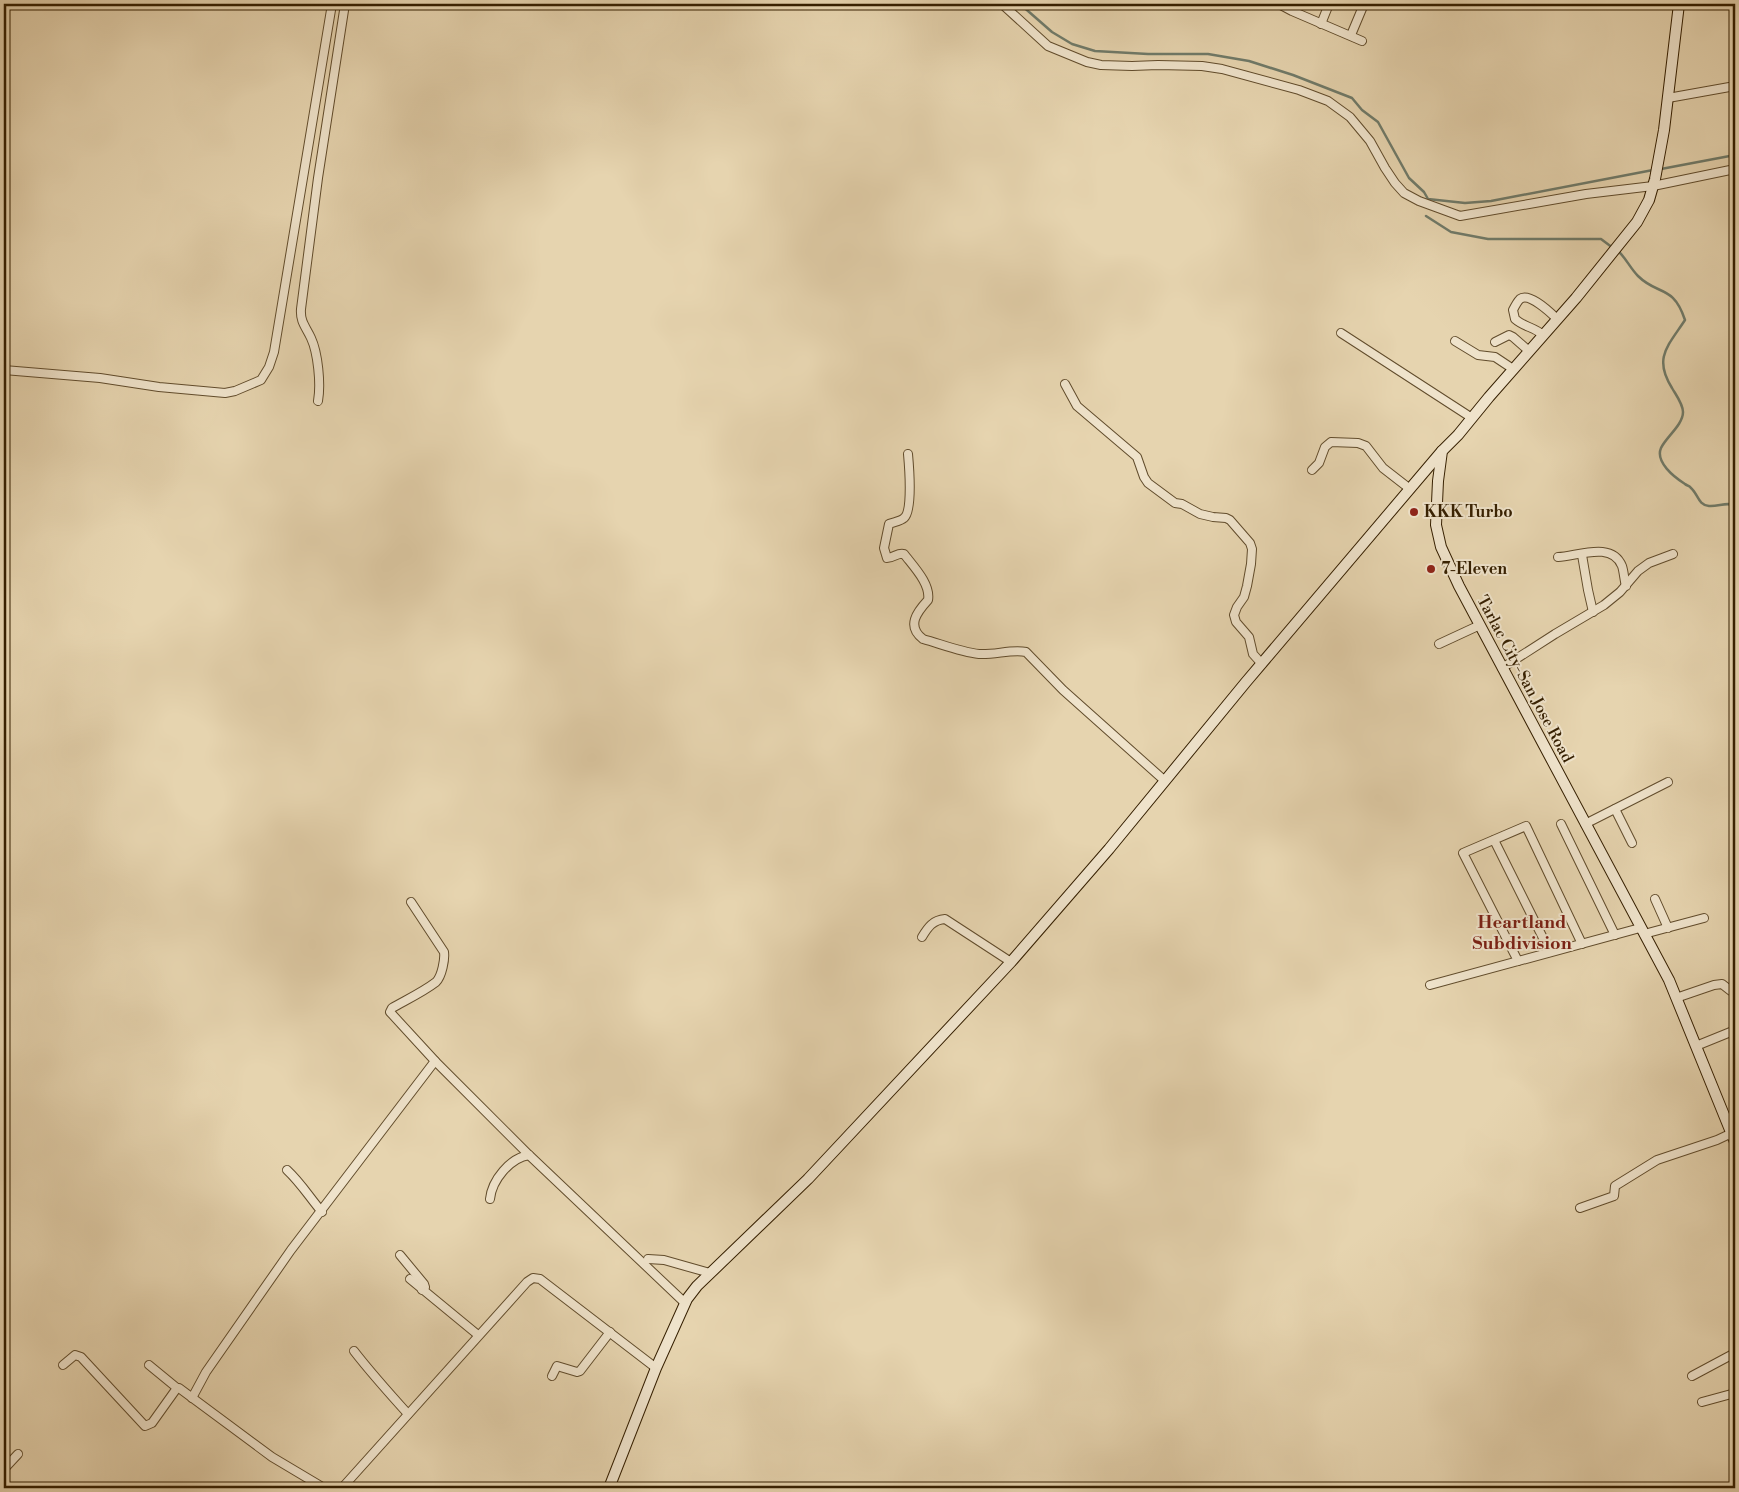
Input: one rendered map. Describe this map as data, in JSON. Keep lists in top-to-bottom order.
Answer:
{
  "streets": {
    "street": ["Tarlac City-San Jose Road"]
  },
  "districts": ["Heartland Subdivision"],
  "places": ["KKK Turbo", "7-Eleven"]
}
